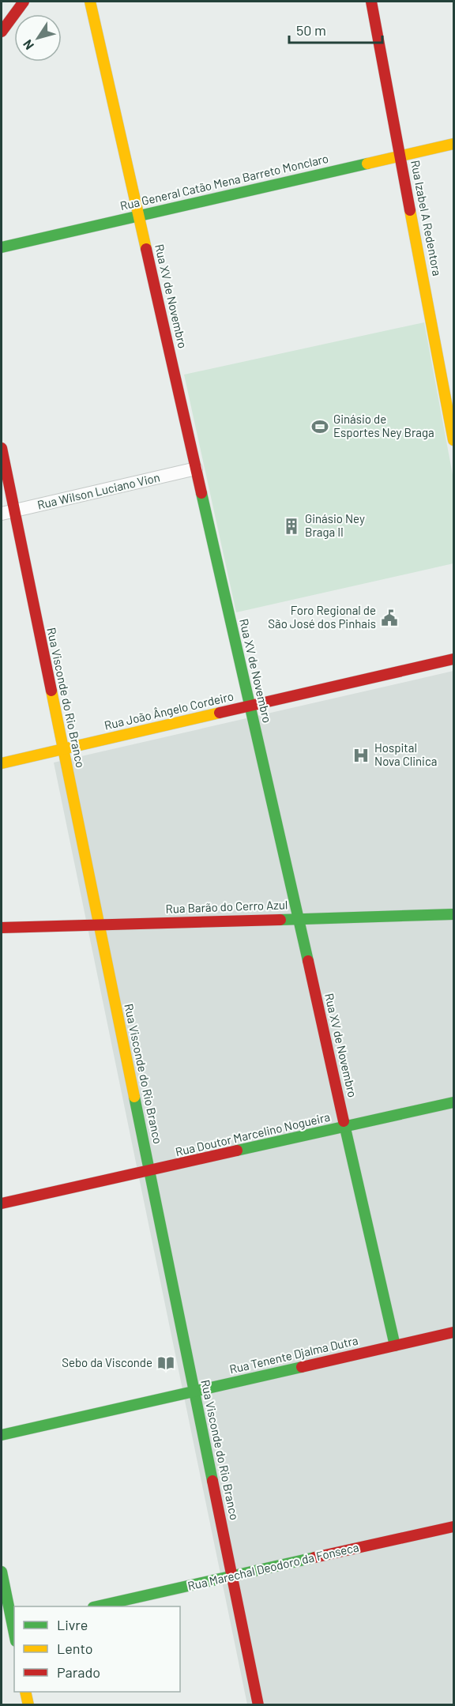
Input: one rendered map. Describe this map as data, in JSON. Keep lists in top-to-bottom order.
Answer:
{
  "streets": {
    "street": [
      "Rua General Catão Mena Barreto Monclaro",
      "Rua Izabel A Redentora",
      "Rua XV de Novembro",
      "Rua Wilson Luciano Vion",
      "Rua Visconde do Rio Branco",
      "Rua João Ângelo Cordeiro",
      "Rua Barão do Cerro Azul",
      "Rua Doutor Marcelino Nogueira",
      "Rua Tenente Djalma Dutra",
      "Rua Marechal Deodoro da Fonseca"
    ]
  },
  "crossings": [
    ["Rua General Catão Mena Barreto Monclaro", "Rua Izabel A Redentora"],
    ["Rua General Catão Mena Barreto Monclaro", "Rua XV de Novembro"],
    ["Rua XV de Novembro", "Rua Wilson Luciano Vion"],
    ["Rua XV de Novembro", "Rua João Ângelo Cordeiro"],
    ["Rua XV de Novembro", "Rua Barão do Cerro Azul"],
    ["Rua XV de Novembro", "Rua Doutor Marcelino Nogueira"],
    ["Rua XV de Novembro", "Rua Tenente Djalma Dutra"],
    ["Rua Wilson Luciano Vion", "Rua Visconde do Rio Branco"],
    ["Rua Visconde do Rio Branco", "Rua João Ângelo Cordeiro"],
    ["Rua Visconde do Rio Branco", "Rua Barão do Cerro Azul"],
    ["Rua Visconde do Rio Branco", "Rua Doutor Marcelino Nogueira"],
    ["Rua Visconde do Rio Branco", "Rua Tenente Djalma Dutra"],
    ["Rua Visconde do Rio Branco", "Rua Marechal Deodoro da Fonseca"]
  ],
  "places": {
    "sports": ["Ginásio de Esportes Ney Braga"],
    "building": ["Ginásio Ney Braga II"],
    "public building": ["Foro Regional de São José dos Pinhais"],
    "hospital": ["Hospital Nova Clinica"],
    "library": ["Sebo da Visconde"]
  },
  "legend": ["Livre", "Lento", "Parado"],
  "scale_bar": "50 m",
  "north": "bottom left"
}
